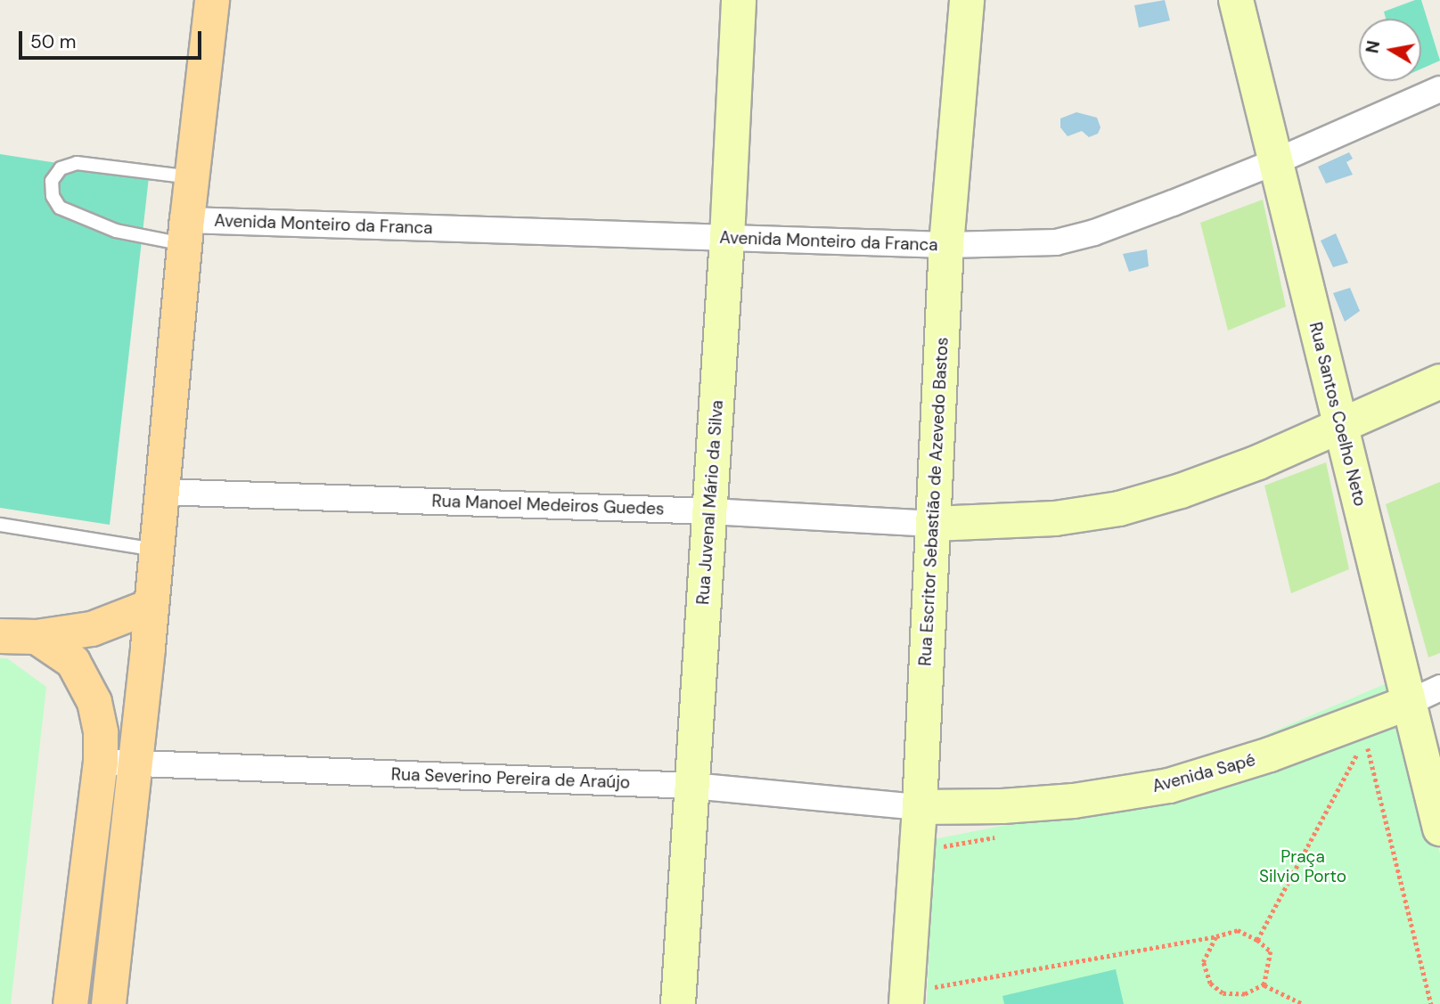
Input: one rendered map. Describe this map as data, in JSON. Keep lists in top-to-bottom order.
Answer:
{
  "streets": {
    "main road": [
      "Rua Santos Coelho Neto",
      "Rua Escritor Sebastião de Azevedo Bastos",
      "Rua Juvenal Mário da Silva",
      "Avenida Sapé"
    ],
    "street": ["Avenida Monteiro da Franca", "Rua Manoel Medeiros Guedes", "Rua Severino Pereira de Araújo"]
  },
  "crossings": [
    ["Avenida Monteiro da Franca", "Rua Santos Coelho Neto"],
    ["Avenida Monteiro da Franca", "Rua Escritor Sebastião de Azevedo Bastos"],
    ["Avenida Monteiro da Franca", "Rua Juvenal Mário da Silva"],
    ["Rua Santos Coelho Neto", "Avenida Sapé"],
    ["Rua Escritor Sebastião de Azevedo Bastos", "Rua Manoel Medeiros Guedes"],
    ["Rua Escritor Sebastião de Azevedo Bastos", "Avenida Sapé"],
    ["Rua Escritor Sebastião de Azevedo Bastos", "Rua Severino Pereira de Araújo"],
    ["Rua Juvenal Mário da Silva", "Rua Manoel Medeiros Guedes"],
    ["Rua Juvenal Mário da Silva", "Rua Severino Pereira de Araújo"],
    ["Avenida Sapé", "Rua Severino Pereira de Araújo"]
  ],
  "parks": ["Praça Silvio Porto"],
  "scale_bar": "50 m",
  "north": "left"
}
